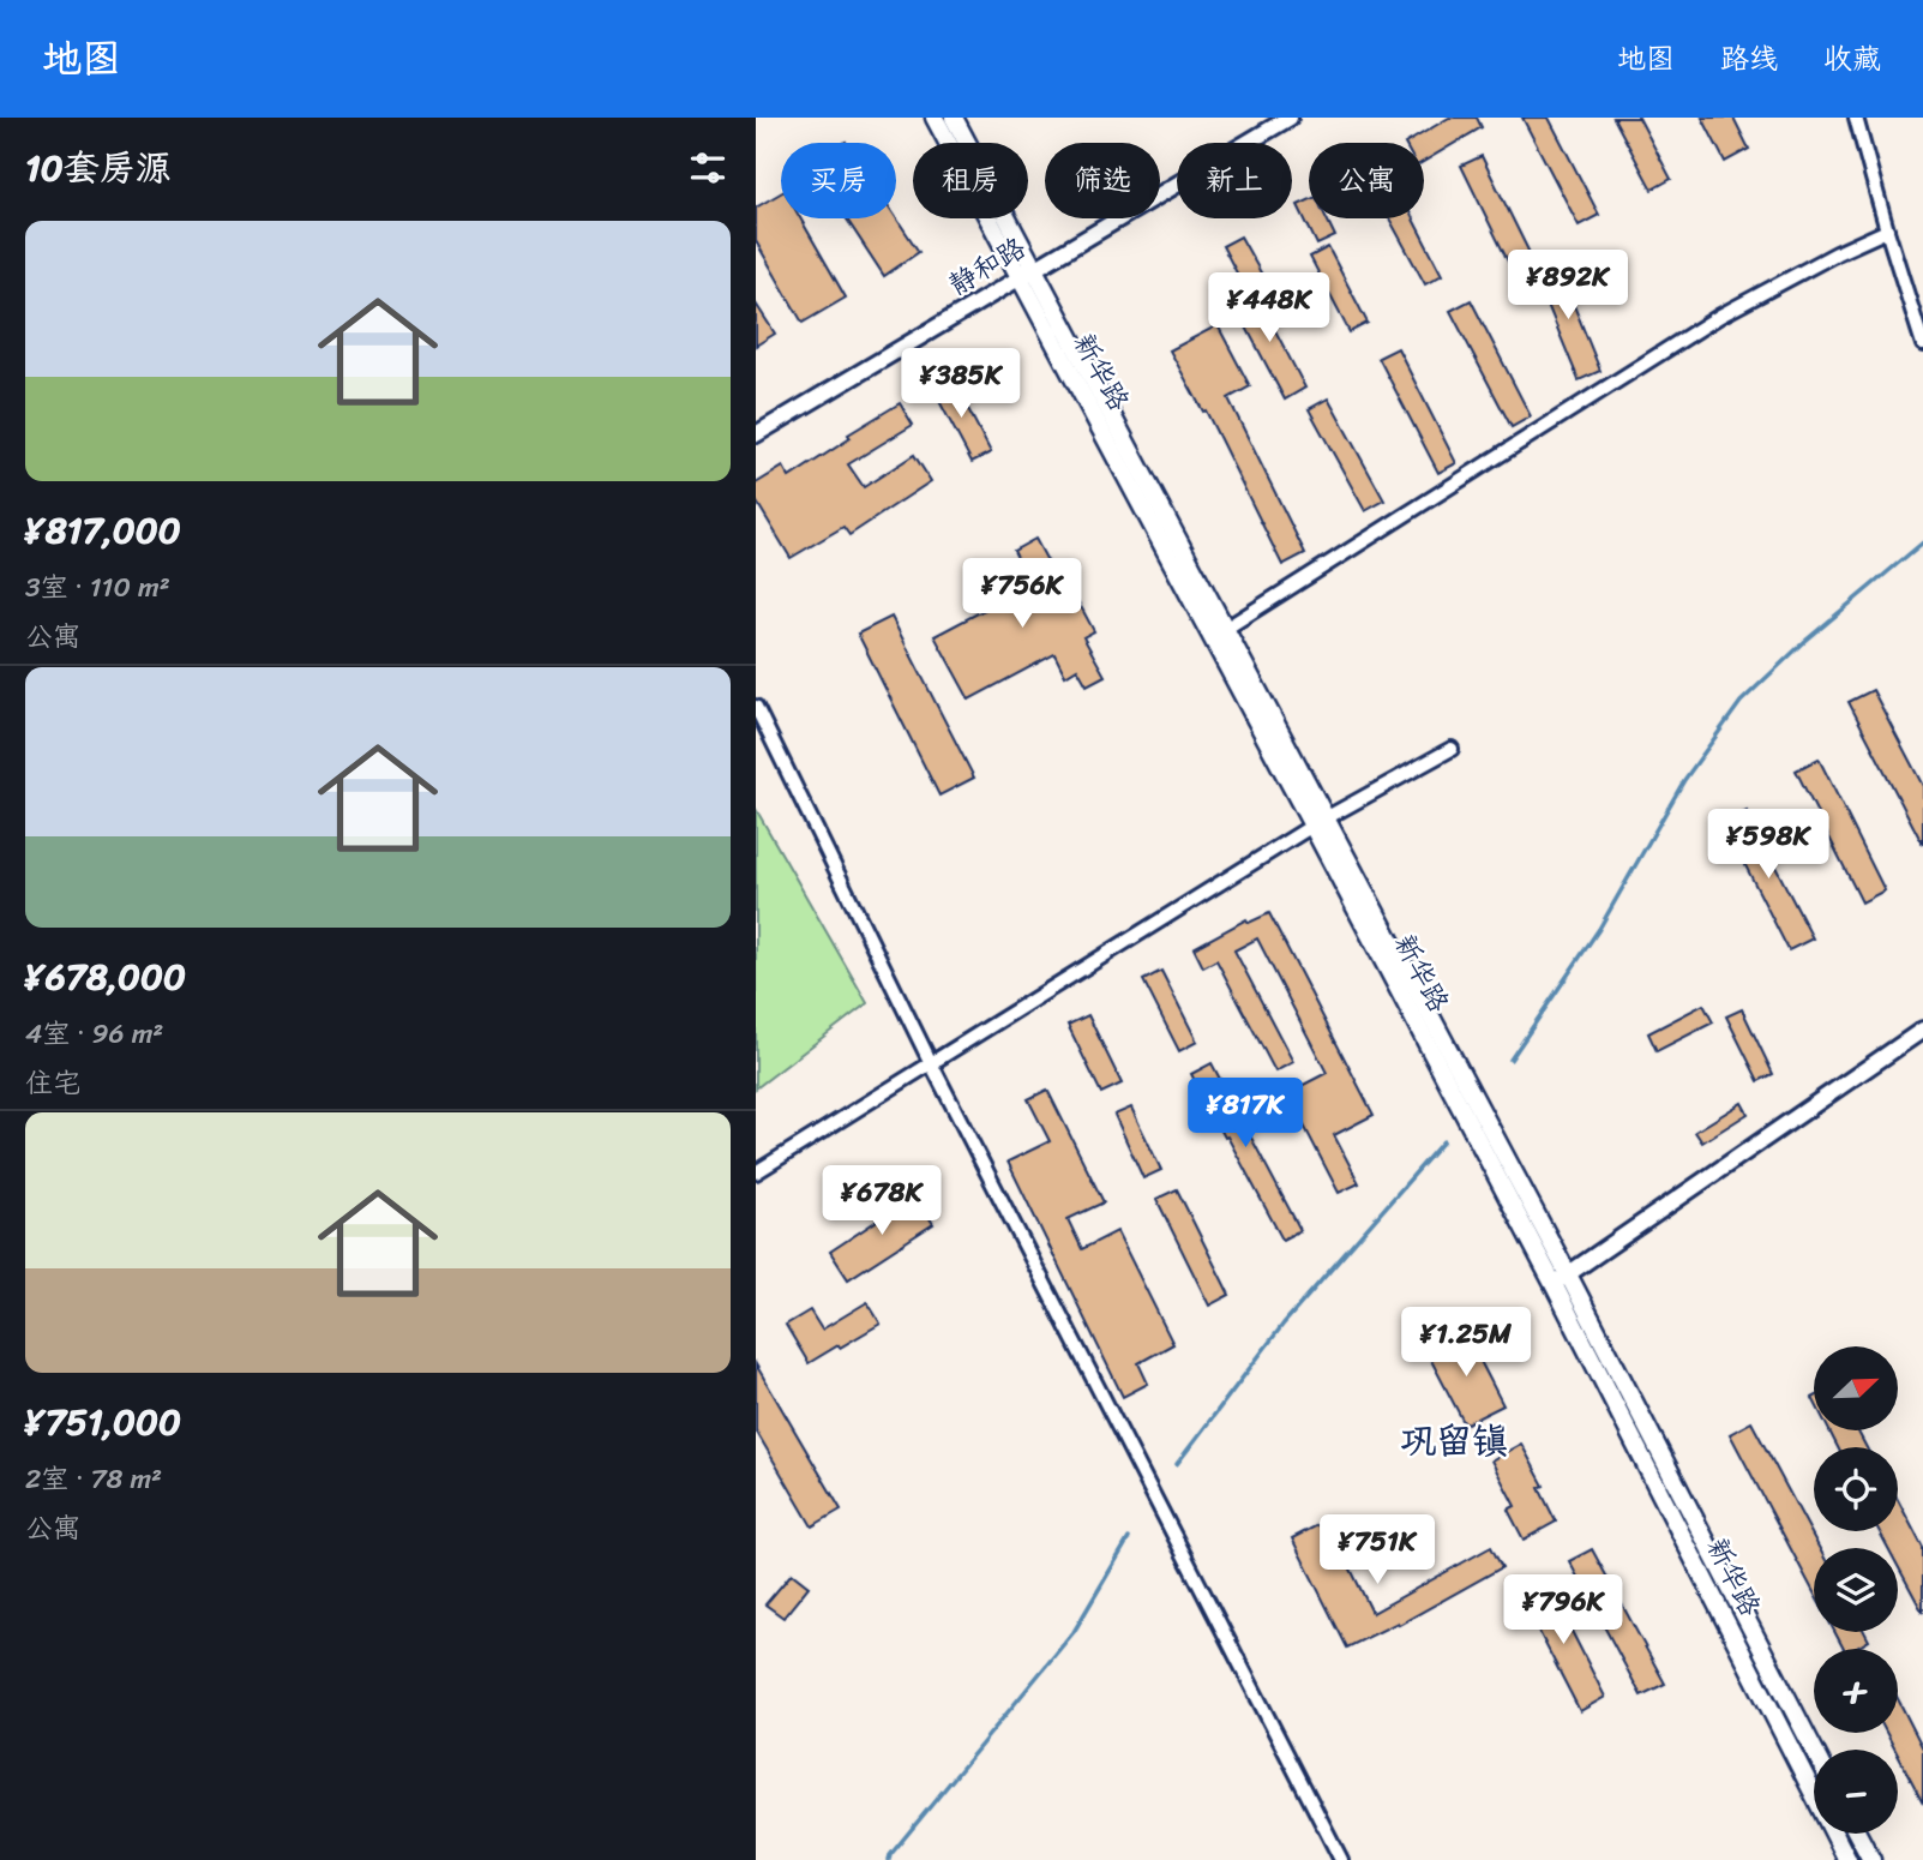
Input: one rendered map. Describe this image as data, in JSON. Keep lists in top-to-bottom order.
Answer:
{
  "streets": {
    "main road": ["新华路"],
    "street": ["静和路"]
  },
  "crossings": [
    ["静和路", "新华路"]
  ],
  "districts": ["巩留镇"],
  "north": "top right",
  "page": {
    "header": "地图",
    "nav": ["地图", "路线", "收藏"],
    "heading": "10套房源",
    "chip": [
      "买房",
      "租房",
      "筛选",
      "新上",
      "公寓"
    ],
    "list": [
      {
        "name": "¥817,000",
        "note": "3室 · 110 m² · 公寓"
      },
      {
        "name": "¥678,000",
        "note": "4室 · 96 m² · 住宅"
      },
      {
        "name": "¥751,000",
        "note": "2室 · 78 m² · 公寓"
      }
    ],
    "price": [
      "¥892K",
      "¥448K",
      "¥385K",
      "¥756K",
      "¥598K",
      "¥817K",
      "¥678K",
      "¥1.25M",
      "¥751K",
      "¥796K"
    ],
    "map_buttons": ["+", "−"]
  }
}
